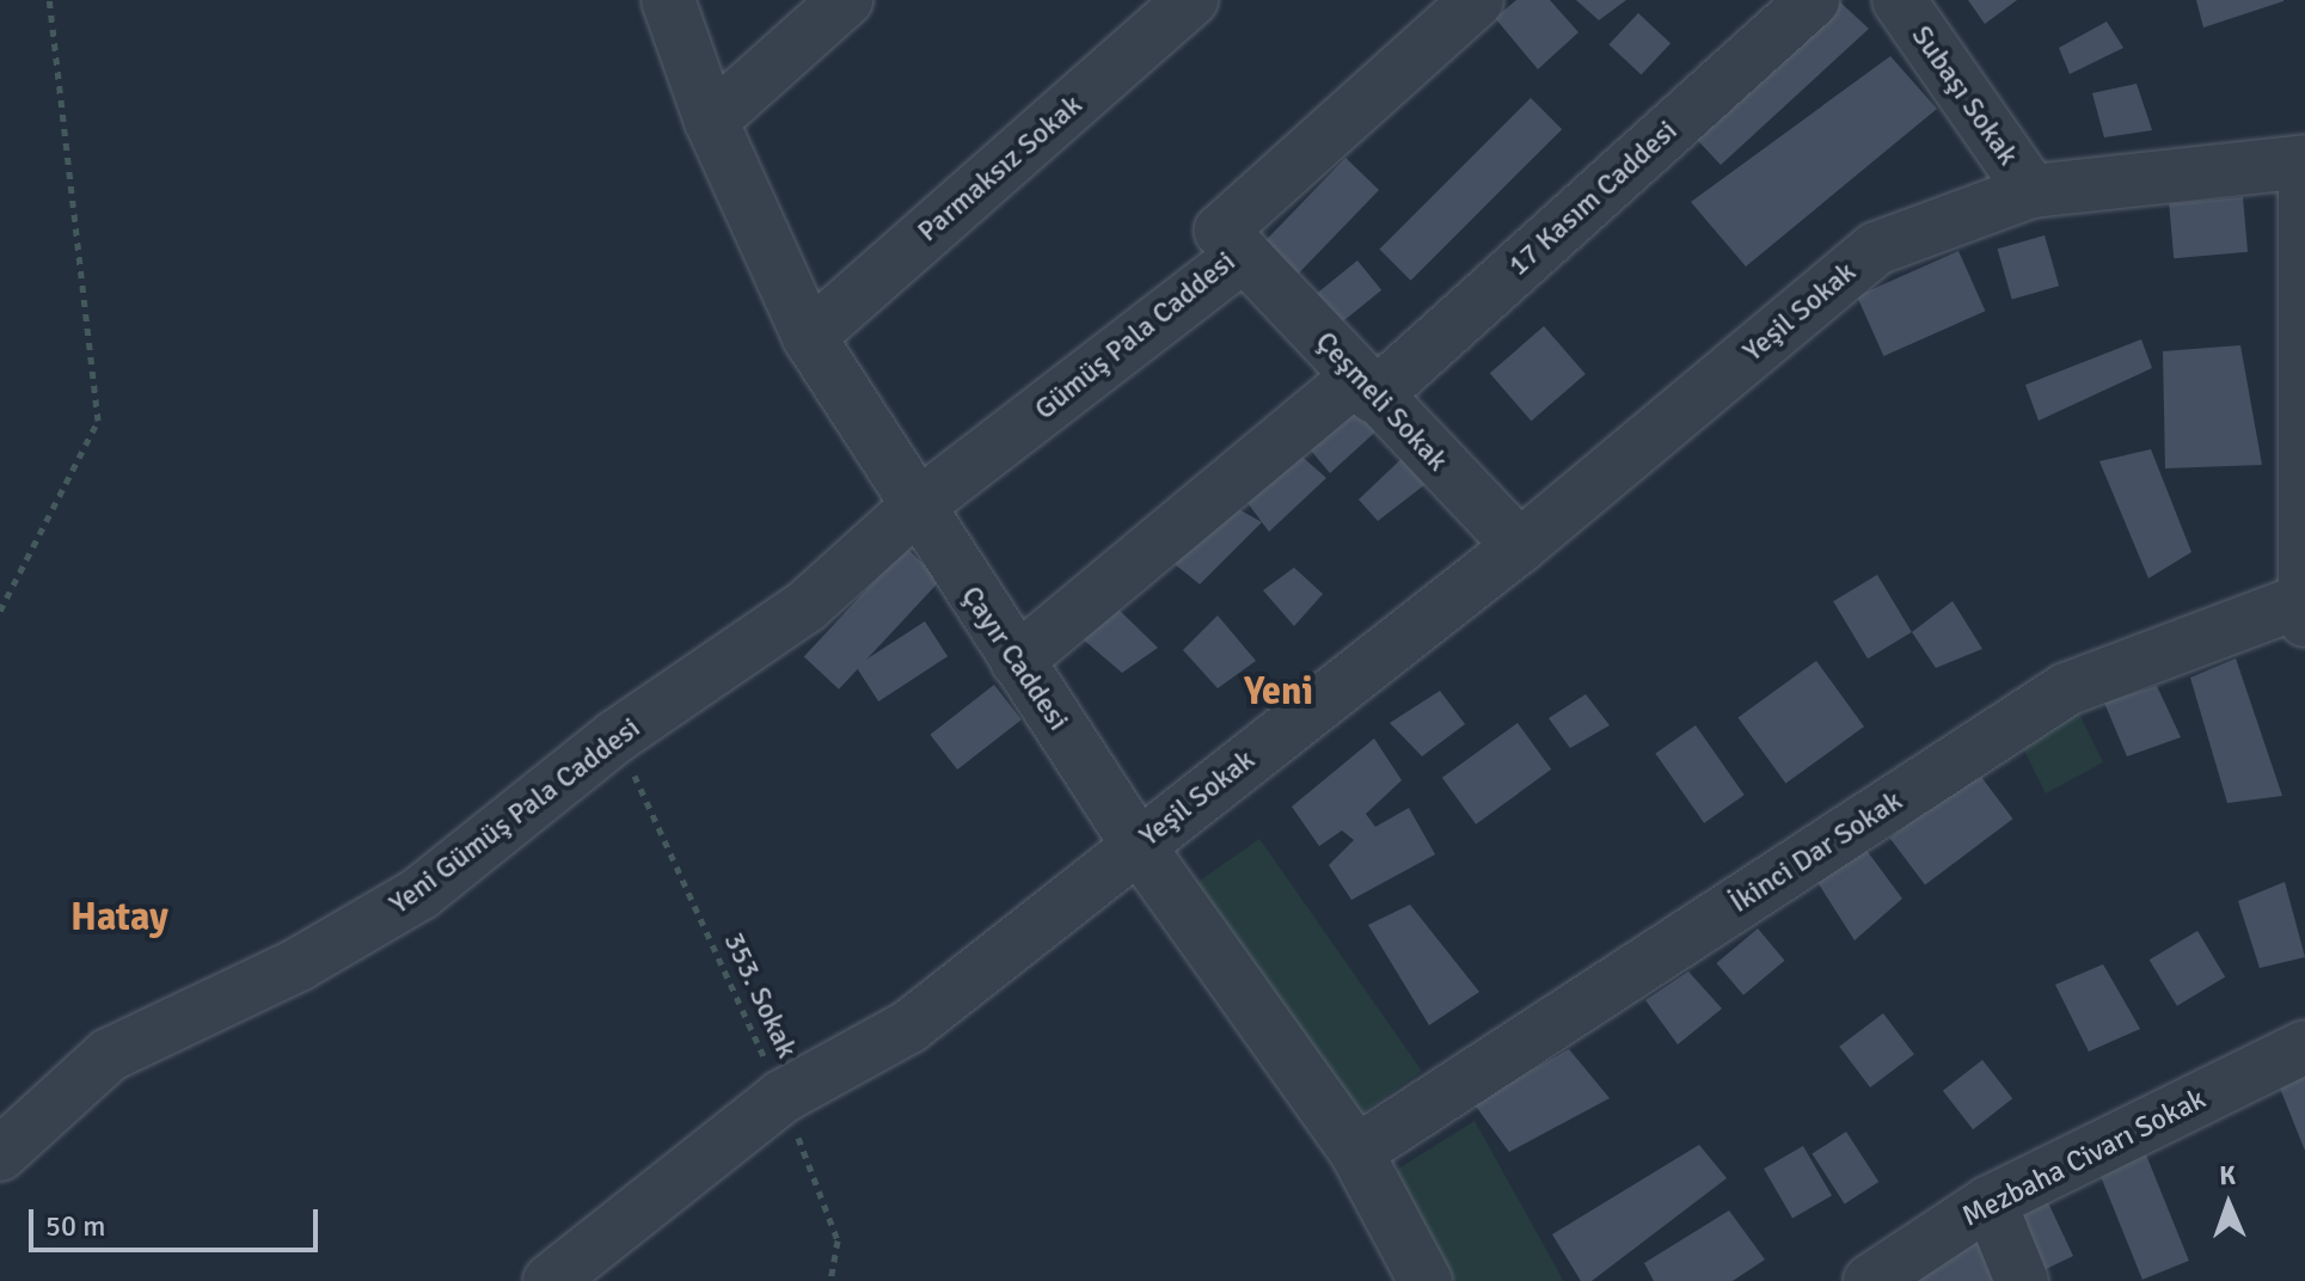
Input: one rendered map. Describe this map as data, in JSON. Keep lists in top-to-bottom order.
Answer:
{
  "streets": {
    "street": [
      "Subaşı Sokak",
      "Parmaksız Sokak",
      "17 Kasım Caddesi",
      "Yeşil Sokak",
      "Gümüş Pala Caddesi",
      "Çeşmeli Sokak",
      "Çayır Caddesi",
      "Yeni Gümüş Pala Caddesi",
      "İkinci Dar Sokak",
      "Mezbaha Civarı Sokak"
    ],
    "path": ["353. Sokak"]
  },
  "crossings": [
    ["Subaşı Sokak", "Yeşil Sokak"],
    ["Parmaksız Sokak", "Çayır Caddesi"],
    ["17 Kasım Caddesi", "Çeşmeli Sokak"],
    ["17 Kasım Caddesi", "Çayır Caddesi"],
    ["Yeşil Sokak", "Çeşmeli Sokak"],
    ["Yeşil Sokak", "Çayır Caddesi"],
    ["Yeşil Sokak", "353. Sokak"],
    ["Gümüş Pala Caddesi", "Çeşmeli Sokak"],
    ["Gümüş Pala Caddesi", "Çayır Caddesi"],
    ["Gümüş Pala Caddesi", "Yeni Gümüş Pala Caddesi"],
    ["Çayır Caddesi", "Yeni Gümüş Pala Caddesi"],
    ["Çayır Caddesi", "İkinci Dar Sokak"],
    ["Yeni Gümüş Pala Caddesi", "353. Sokak"]
  ],
  "districts": ["Yeni", "Hatay"],
  "scale_bar": "50 m",
  "north": "top"
}
